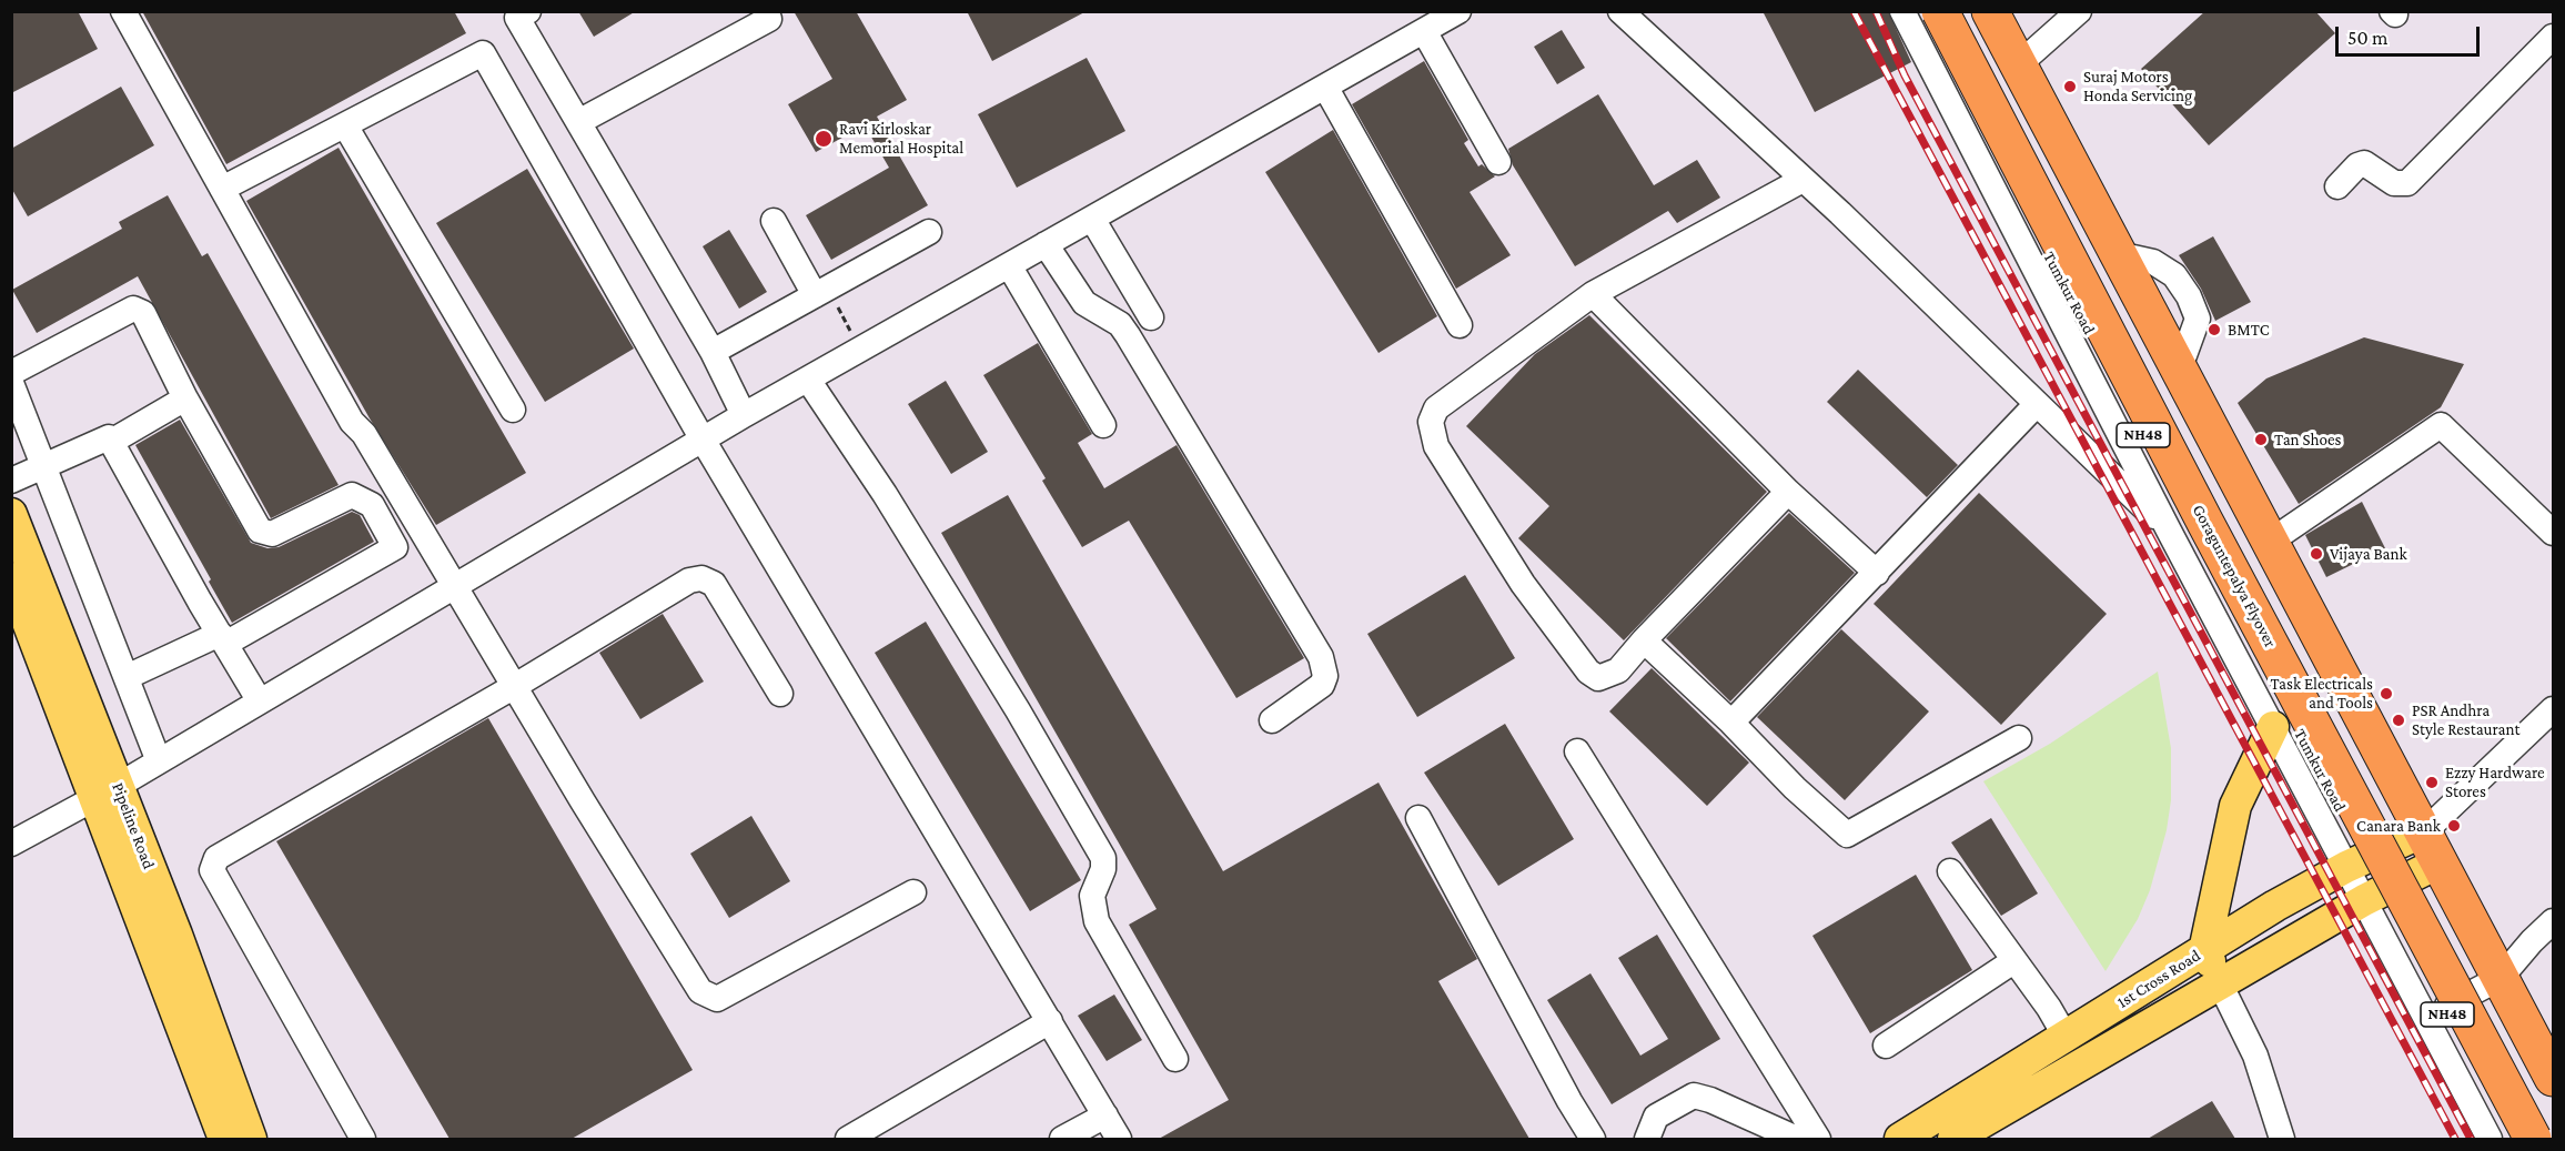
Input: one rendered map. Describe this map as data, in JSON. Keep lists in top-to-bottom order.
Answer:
{
  "streets": {
    "highway": ["Tumkur Road", "NH48", "Goraguntepalya Flyover"],
    "main road": ["Pipeline Road", "1st Cross Road"]
  },
  "crossings": [
    ["Tumkur Road", "1st Cross Road"]
  ],
  "places": [
    "Suraj Motors Honda Servicing",
    "Ravi Kirloskar Memorial Hospital",
    "BMTC",
    "Tan Shoes",
    "Vijaya Bank",
    "Task Electricals and Tools",
    "PSR Andhra Style Restaurant",
    "Ezzy Hardware Stores",
    "Canara Bank"
  ],
  "scale_bar": "50 m"
}
